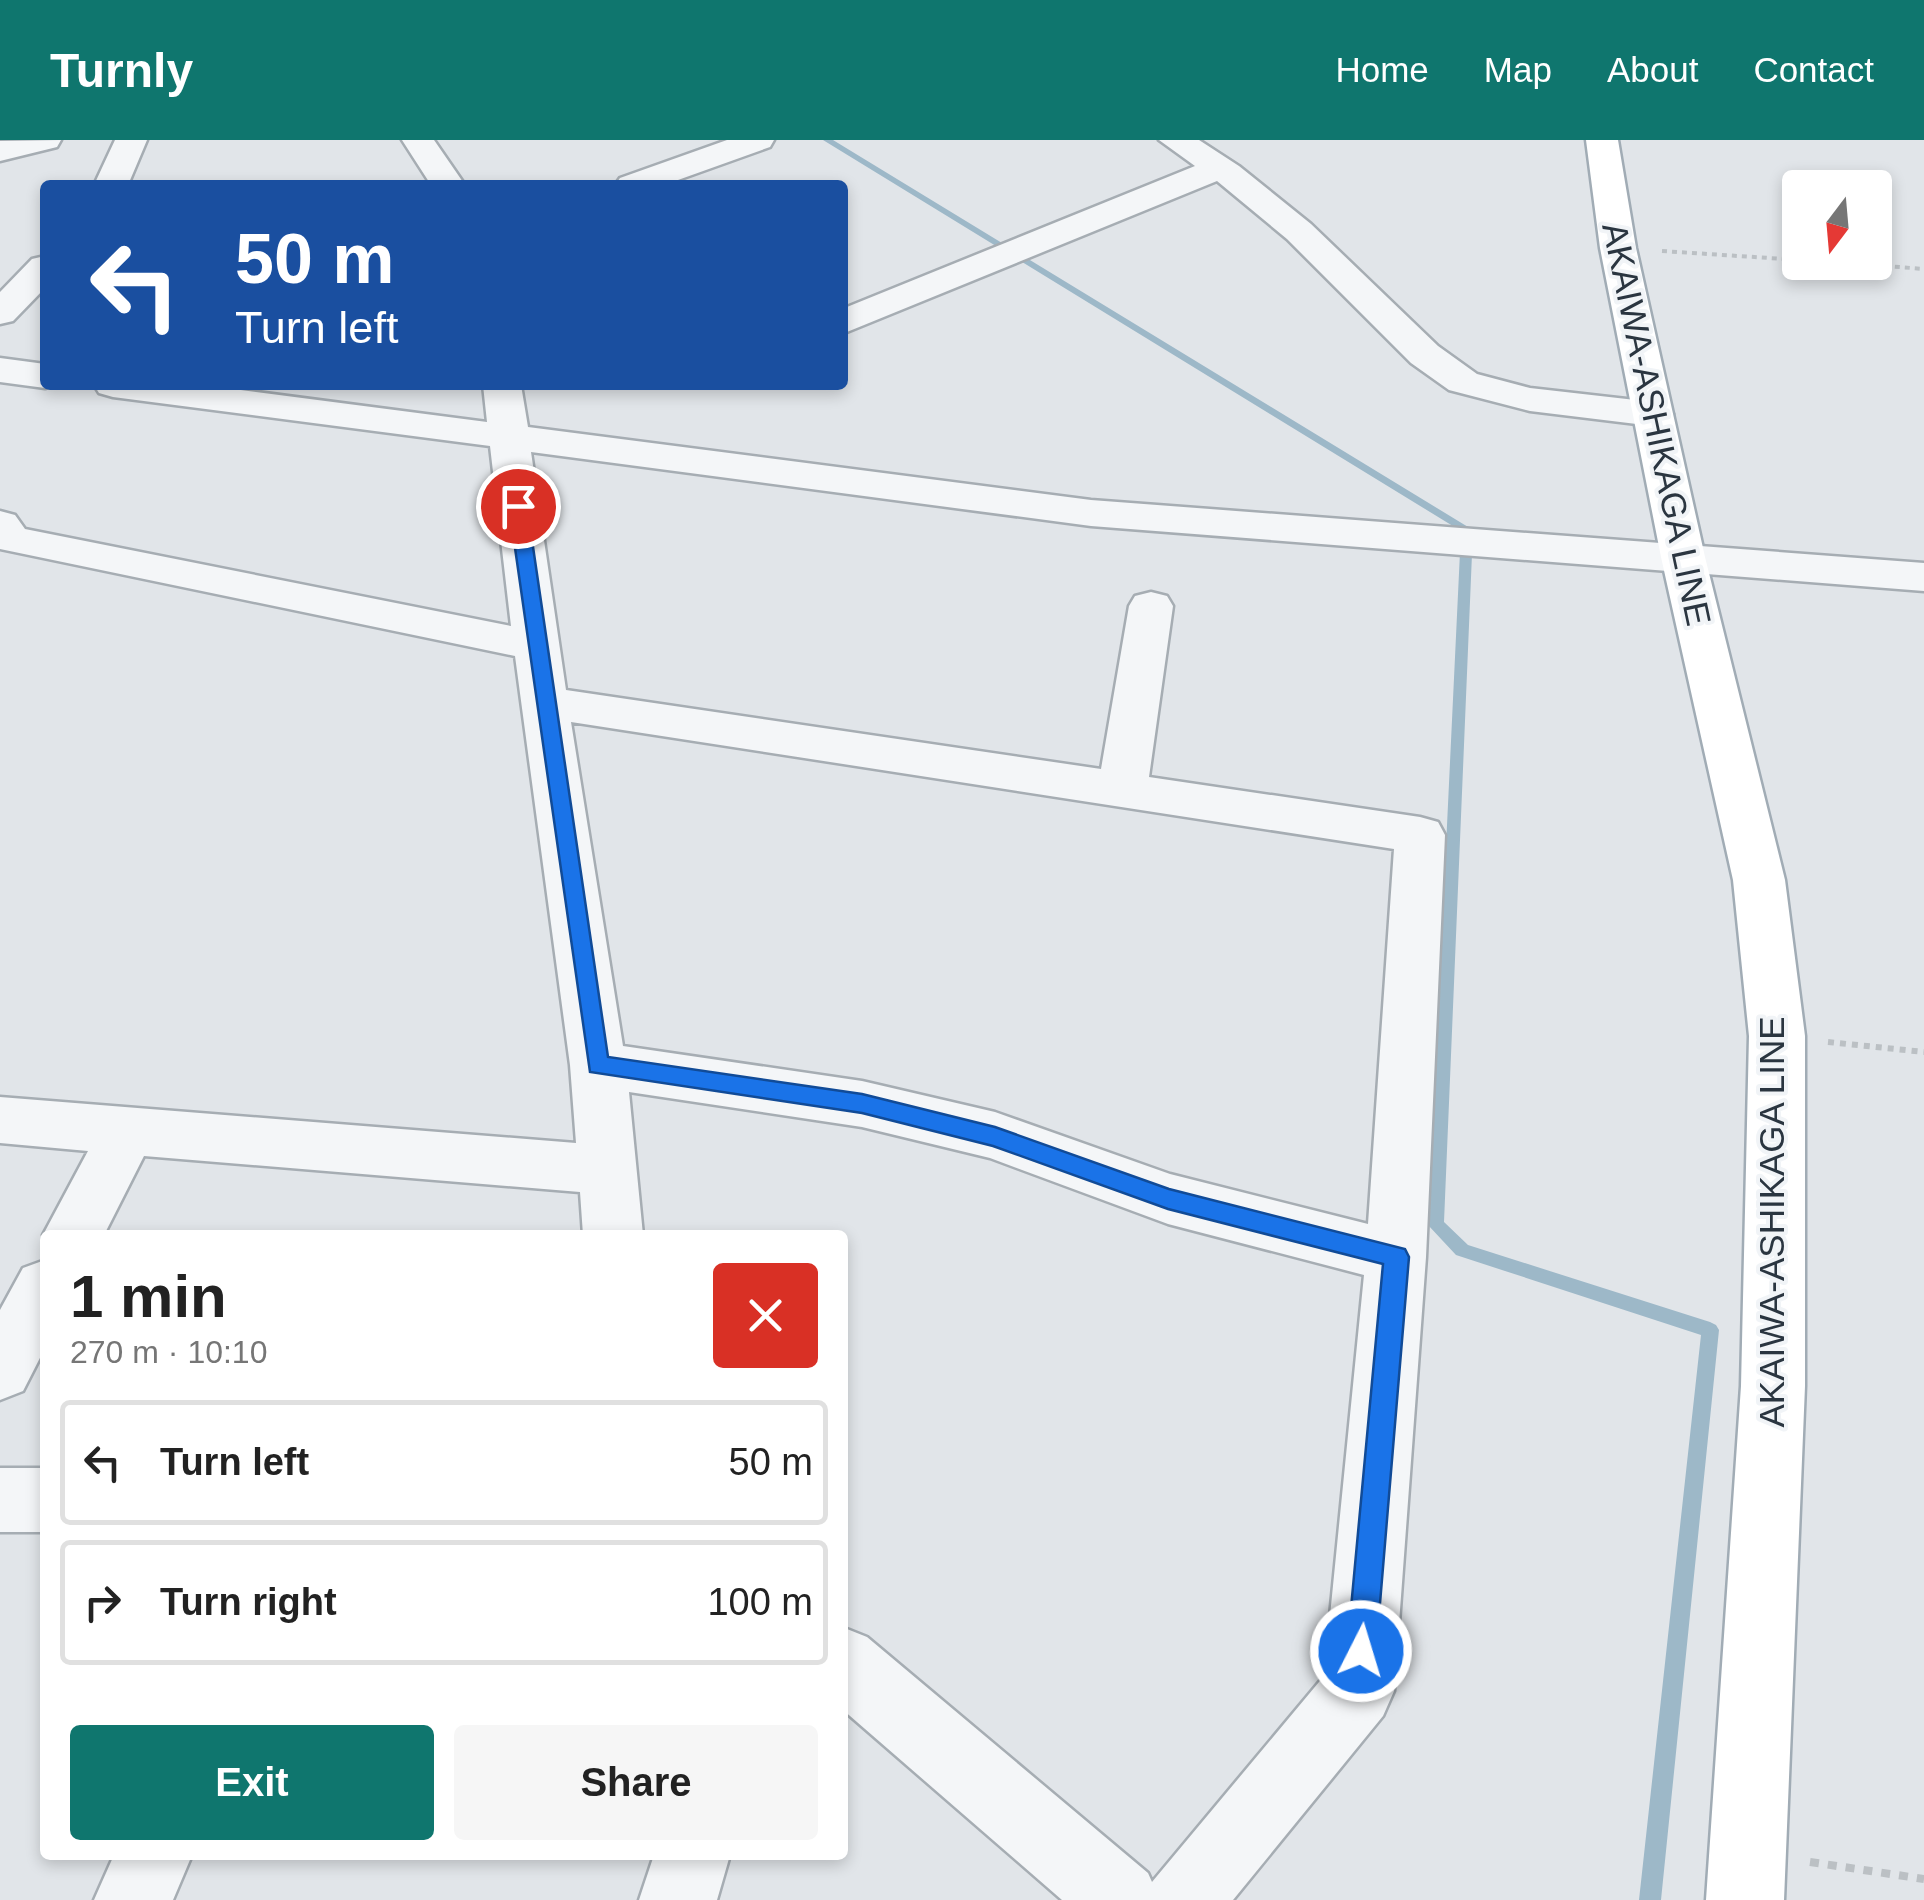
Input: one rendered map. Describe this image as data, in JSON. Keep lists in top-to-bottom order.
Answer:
{
  "streets": {
    "main road": ["AKAIWA-ASHIKAGA LINE"]
  },
  "north": "bottom",
  "page": {
    "header": "Turnly",
    "nav": [
      "Home",
      "Map",
      "About",
      "Contact"
    ],
    "turn": ["50 m", "Turn left"],
    "heading": ["1 min", "270 m · 10:10"],
    "list": [
      {
        "name": "Turn left",
        "value": "50 m"
      },
      {
        "name": "Turn right",
        "value": "100 m"
      }
    ],
    "buttons": ["Exit", "Share"]
  }
}
